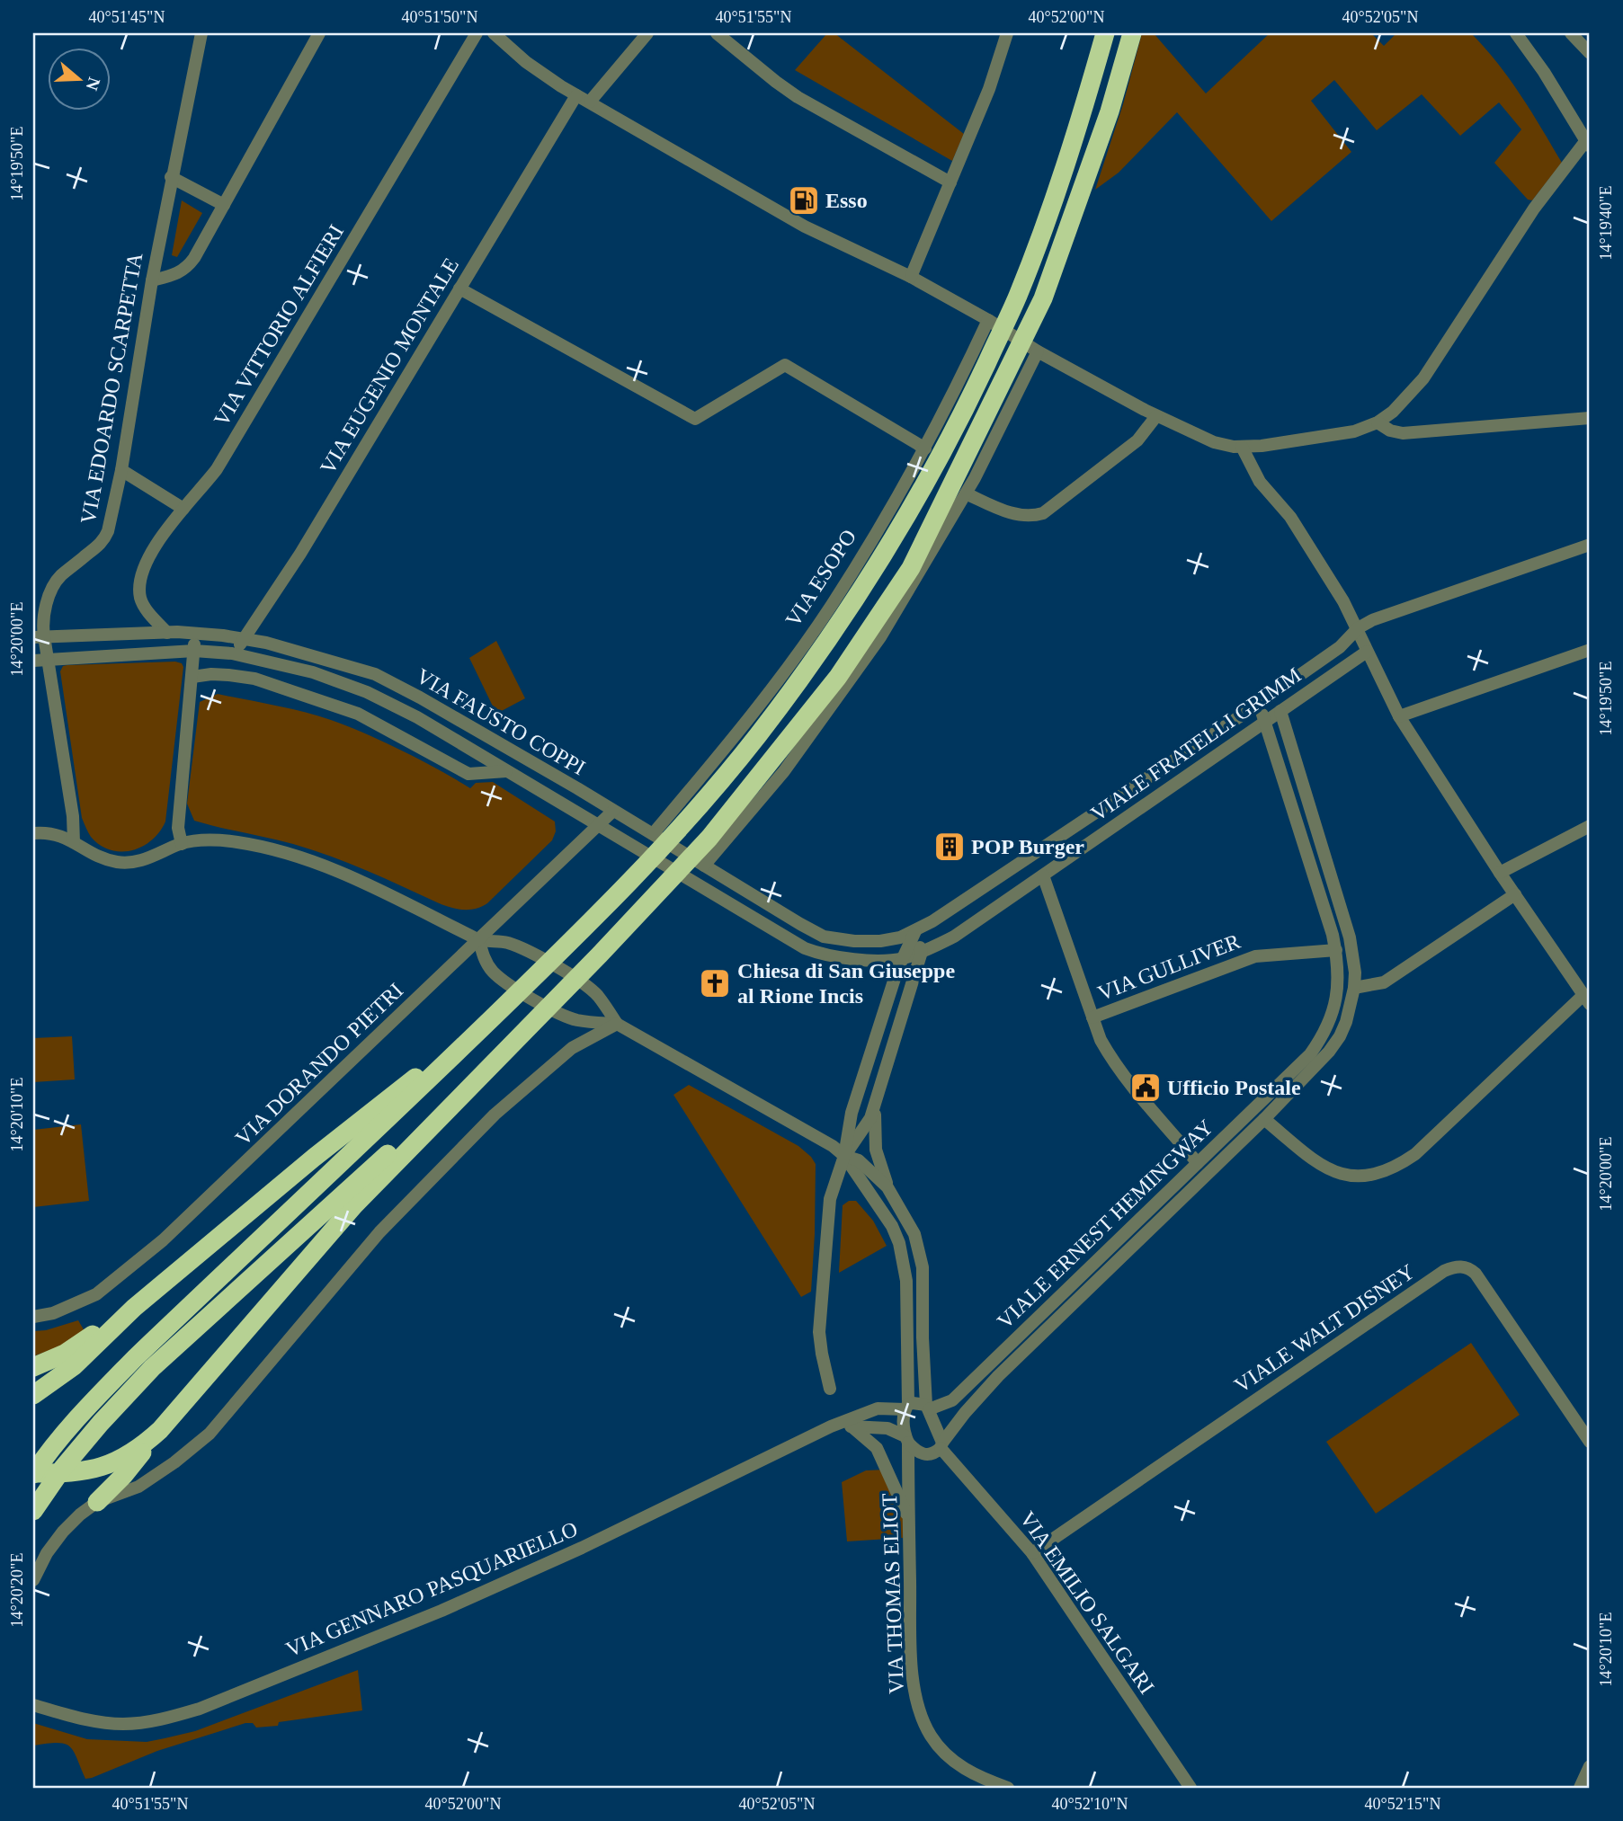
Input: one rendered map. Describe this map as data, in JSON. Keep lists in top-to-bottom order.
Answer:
{
  "streets": {
    "street": [
      "VIA VITTORIO ALFIERI",
      "VIA EUGENIO MONTALE",
      "VIA EDOARDO SCARPETTA",
      "VIA ESOPO",
      "VIA FAUSTO COPPI",
      "VIALE FRATELLI GRIMM",
      "VIA GULLIVER",
      "VIA DORANDO PIETRI",
      "VIALE ERNEST HEMINGWAY",
      "VIALE WALT DISNEY",
      "VIA GENNARO PASQUARIELLO",
      "VIA THOMAS ELIOT",
      "VIA EMILIO SALGARI"
    ]
  },
  "crossings": [
    ["VIA VITTORIO ALFIERI", "VIA FAUSTO COPPI"],
    ["VIA EUGENIO MONTALE", "VIA FAUSTO COPPI"],
    ["VIA EDOARDO SCARPETTA", "VIA FAUSTO COPPI"],
    ["VIA ESOPO", "VIA FAUSTO COPPI"],
    ["VIA FAUSTO COPPI", "VIALE FRATELLI GRIMM"],
    ["VIA FAUSTO COPPI", "VIA DORANDO PIETRI"],
    ["VIALE FRATELLI GRIMM", "VIALE ERNEST HEMINGWAY"],
    ["VIA GULLIVER", "VIALE ERNEST HEMINGWAY"],
    ["VIALE ERNEST HEMINGWAY", "VIA GENNARO PASQUARIELLO"],
    ["VIALE ERNEST HEMINGWAY", "VIA EMILIO SALGARI"],
    ["VIALE WALT DISNEY", "VIA EMILIO SALGARI"]
  ],
  "places": {
    "fuel station": ["Esso"],
    "building": ["POP Burger"],
    "church": ["Chiesa di San Giuseppe al Rione Incis"],
    "public building": ["Ufficio Postale"]
  },
  "north": "right",
  "coordinates": [
    "40°51'45\"N",
    "40°51'50\"N",
    "40°51'55\"N",
    "40°52'00\"N",
    "40°52'05\"N",
    "14°19'50\"E",
    "14°19'40\"E",
    "14°20'00\"E",
    "14°20'10\"E",
    "14°20'20\"E",
    "40°52'10\"N",
    "40°52'15\"N"
  ]
}
